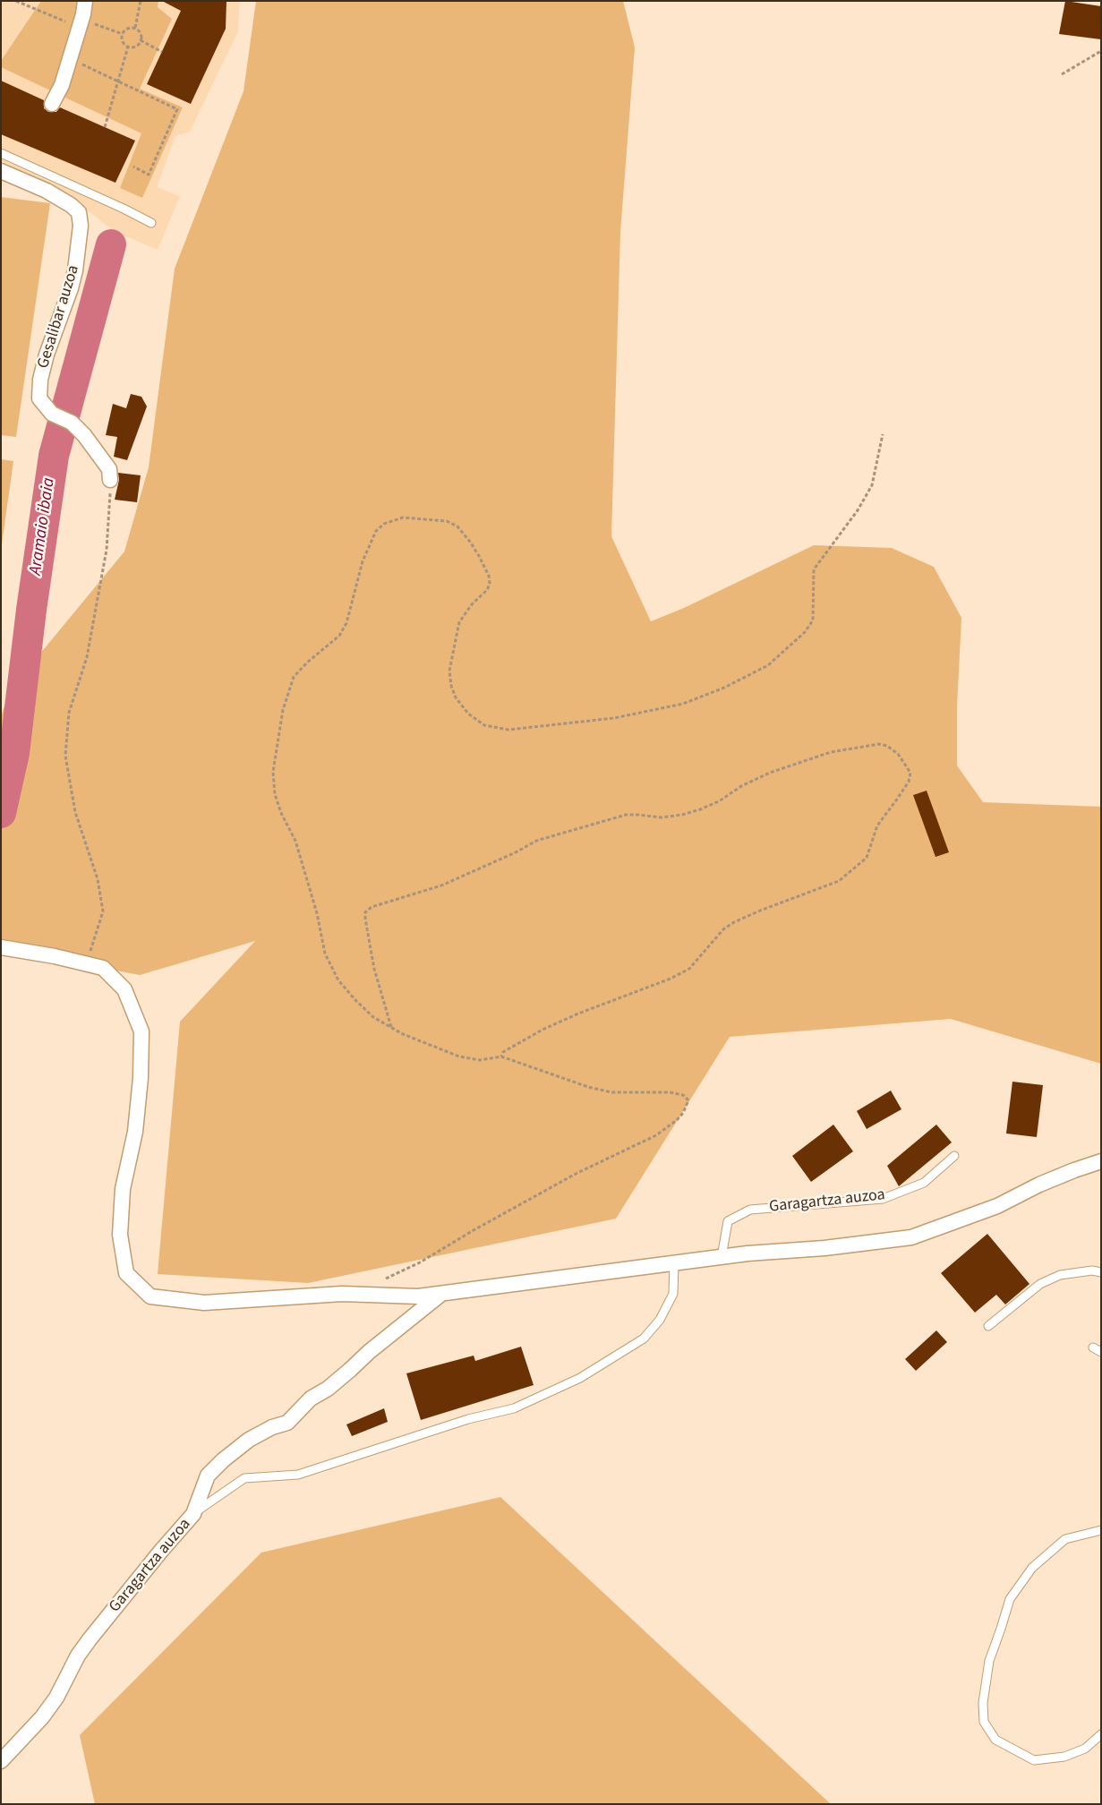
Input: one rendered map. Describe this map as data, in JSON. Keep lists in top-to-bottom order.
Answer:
{
  "streets": {
    "street": ["Gesalibar auzoa", "Garagartza auzoa"]
  },
  "water": ["Aramaio ibaia"]
}
